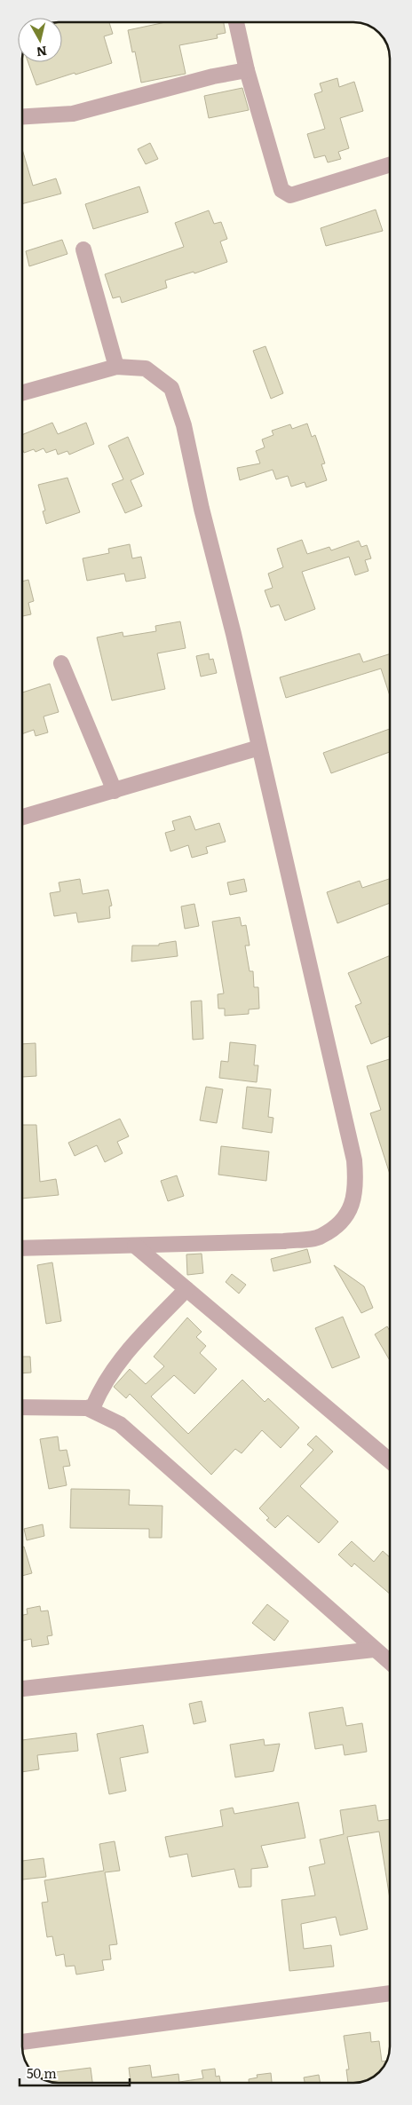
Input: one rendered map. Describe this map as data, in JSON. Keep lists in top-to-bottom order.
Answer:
{
  "scale_bar": "50 m",
  "north": "bottom"
}
